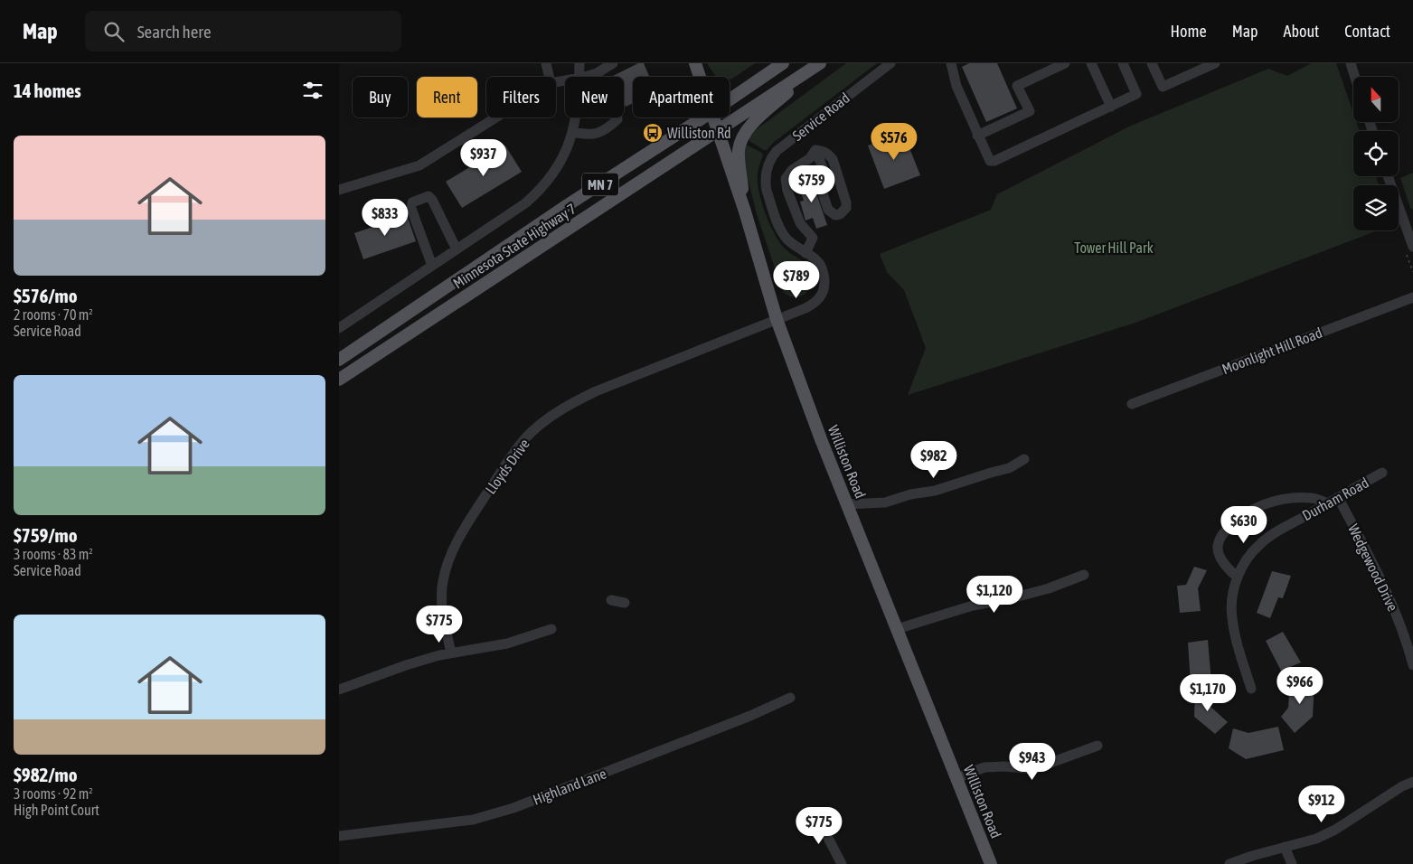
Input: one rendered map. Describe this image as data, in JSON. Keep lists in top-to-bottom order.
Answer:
{
  "streets": {
    "main road": ["MN 7", "Minnesota State Highway 7", "Williston Road"],
    "street": [
      "Service Road",
      "Moonlight Hill Road",
      "Lloyds Drive",
      "Durham Road",
      "Wedgewood Drive",
      "Highland Lane"
    ]
  },
  "crossings": [
    ["Service Road", "Williston Road"],
    ["Service Road", "Lloyds Drive"],
    ["Minnesota State Highway 7", "Williston Road"],
    ["Williston Road", "Lloyds Drive"],
    ["Durham Road", "Wedgewood Drive"]
  ],
  "parks": ["Tower Hill Park"],
  "places": {
    "bus stop": ["Williston Rd"]
  },
  "north": "top",
  "page": {
    "header": "Map",
    "search": "Search here",
    "nav": [
      "Home",
      "Map",
      "About",
      "Contact"
    ],
    "heading": "14 homes",
    "chip": [
      "Buy",
      "Rent",
      "Filters",
      "New",
      "Apartment"
    ],
    "list": [
      {
        "name": "$576/mo",
        "note": "2 rooms · 70 m² · Service Road"
      },
      {
        "name": "$759/mo",
        "note": "3 rooms · 83 m² · Service Road"
      },
      {
        "name": "$982/mo",
        "note": "3 rooms · 92 m² · High Point Court"
      }
    ],
    "price": [
      "$576",
      "$937",
      "$759",
      "$833",
      "$789",
      "$982",
      "$630",
      "$1,120",
      "$775",
      "$966",
      "$1,170",
      "$943",
      "$912",
      "$775"
    ]
  }
}
